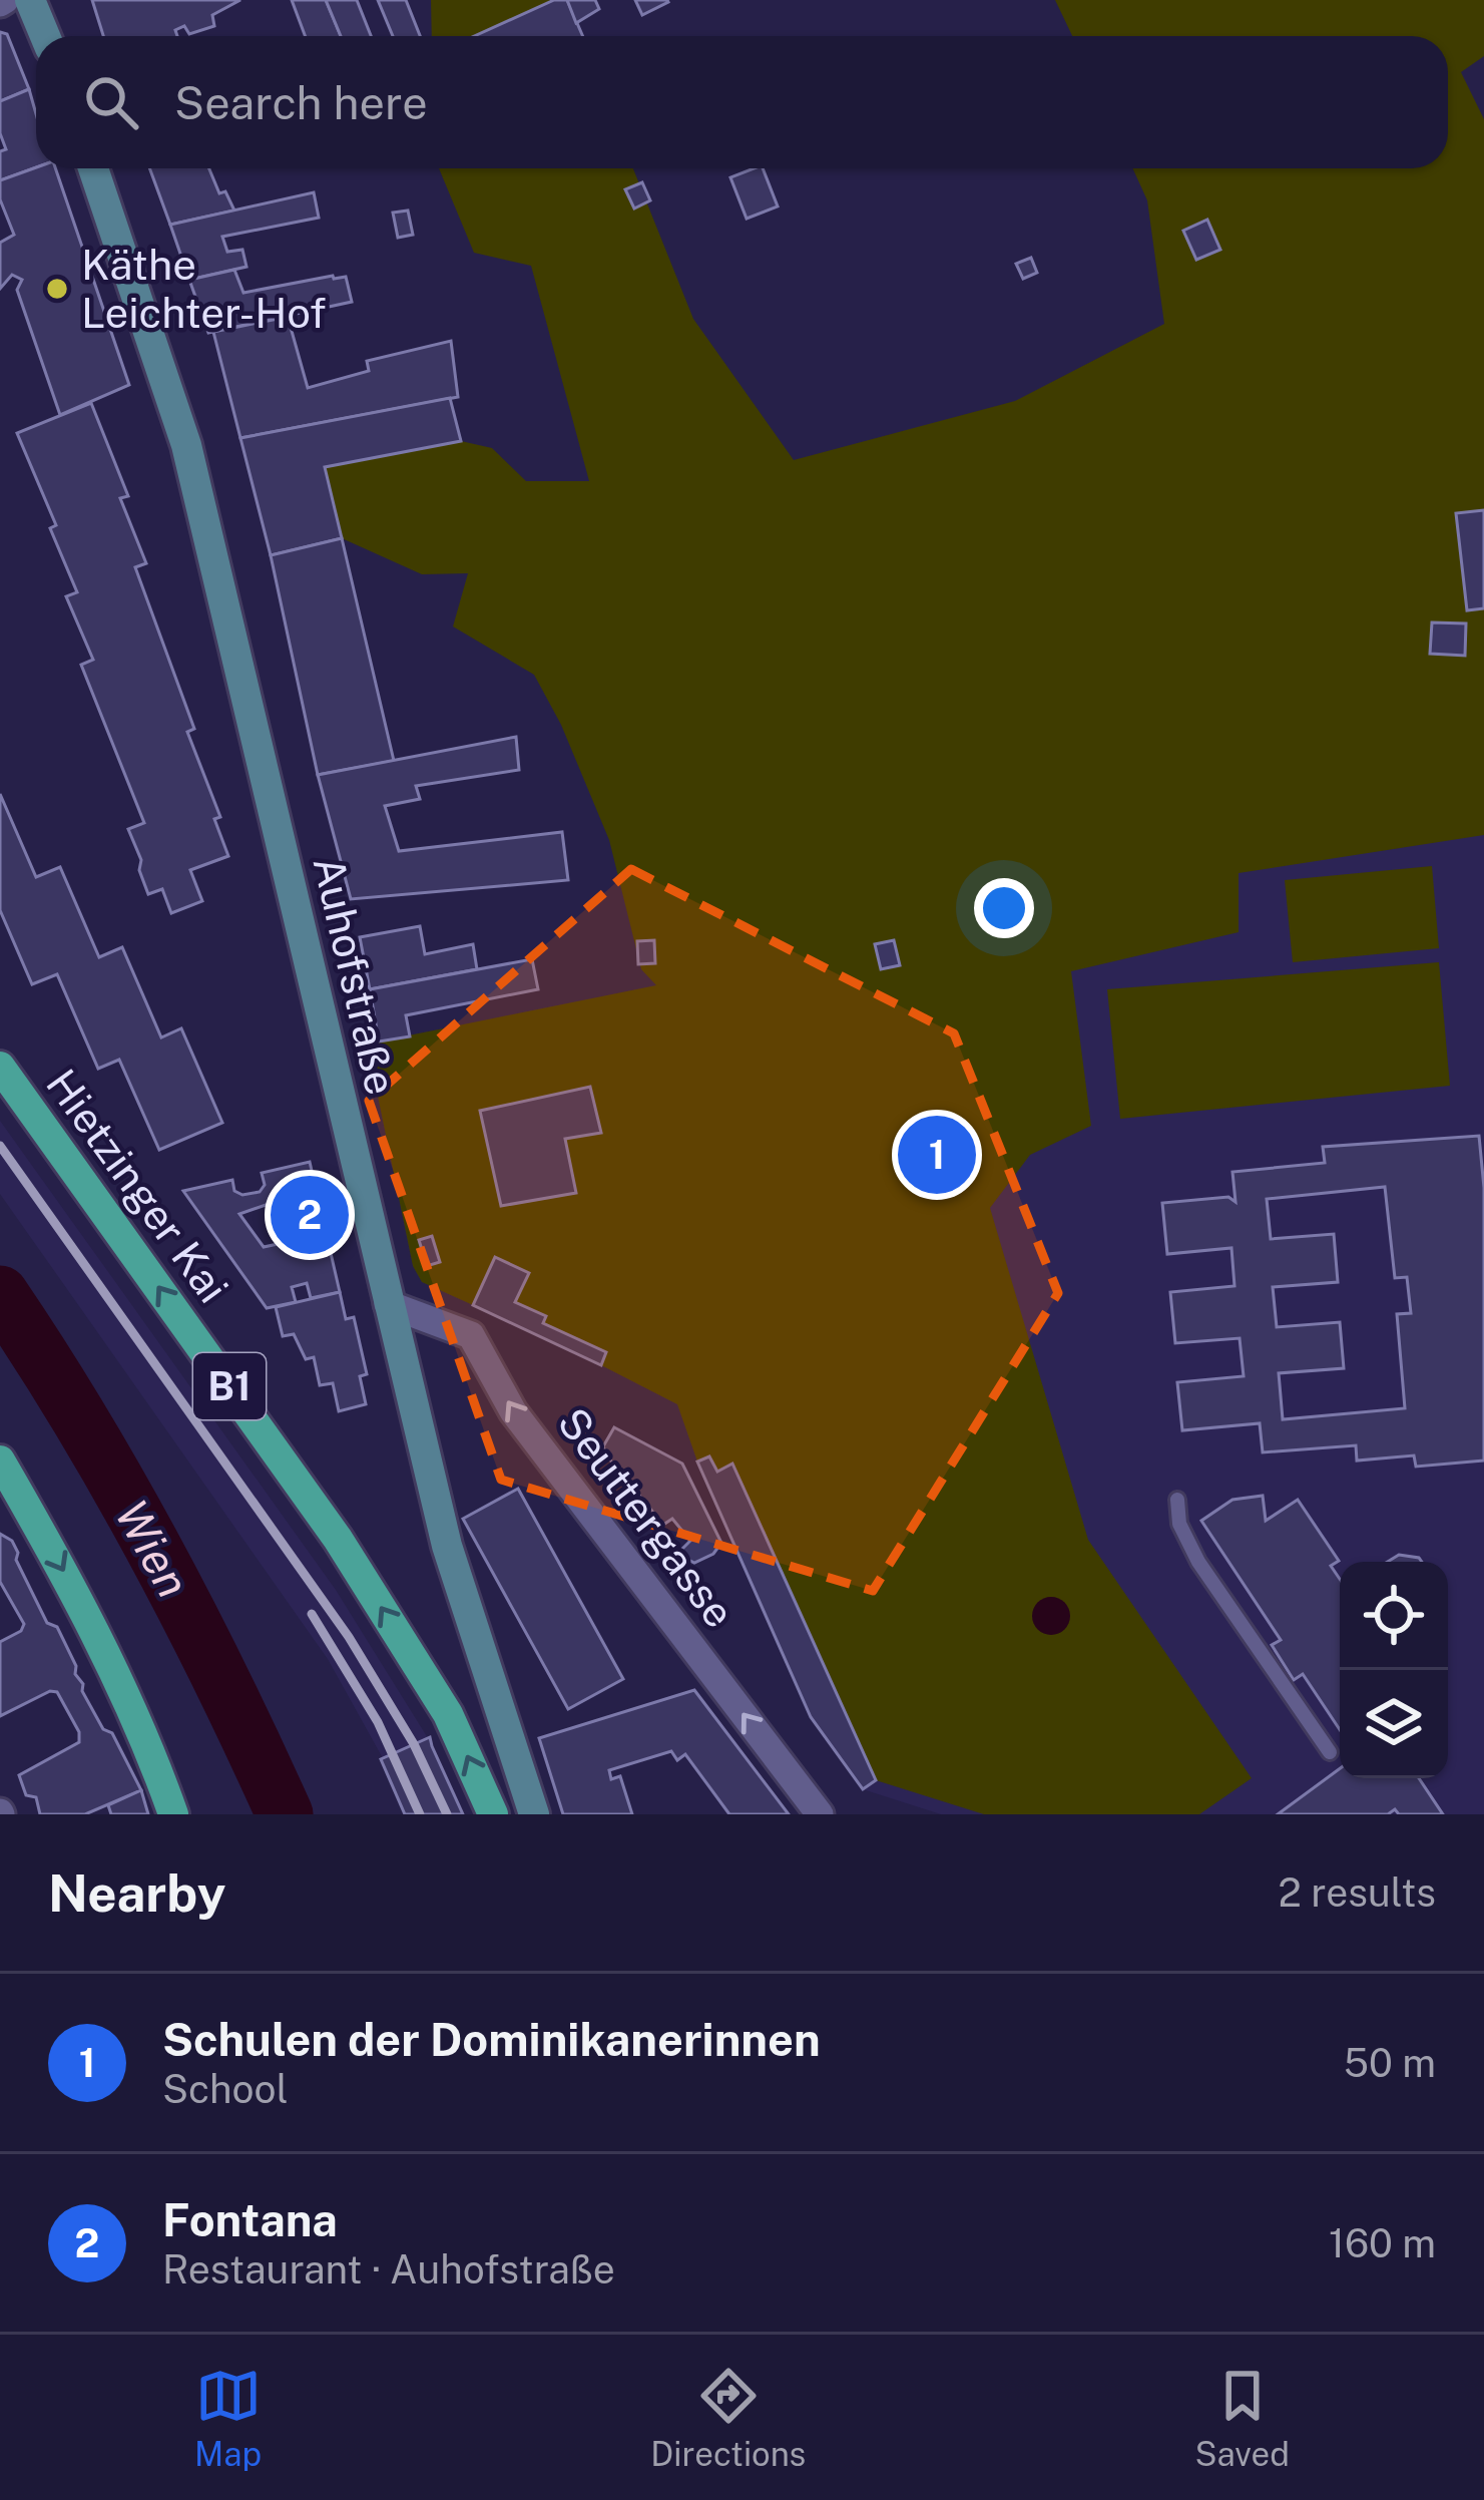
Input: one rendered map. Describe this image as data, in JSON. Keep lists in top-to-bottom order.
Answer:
{
  "streets": {
    "main road": ["Hietzinger Kai", "B1"],
    "street": ["Auhofstraße", "Seuttergasse"]
  },
  "crossings": [
    ["Auhofstraße", "Seuttergasse"]
  ],
  "one_way": ["Seuttergasse"],
  "water": ["Wien"],
  "places": ["Käthe Leichter-Hof"],
  "page": {
    "search": "Search here",
    "pins": ["1", "2"],
    "heading": ["Nearby", "2 results"],
    "list": [
      {
        "mark": "1",
        "name": "Schulen der Dominikanerinnen",
        "note": "School",
        "value": "50 m"
      },
      {
        "mark": "2",
        "name": "Fontana",
        "note": "Restaurant · Auhofstraße",
        "value": "160 m"
      }
    ],
    "nav": ["Map", "Directions", "Saved"]
  }
}
